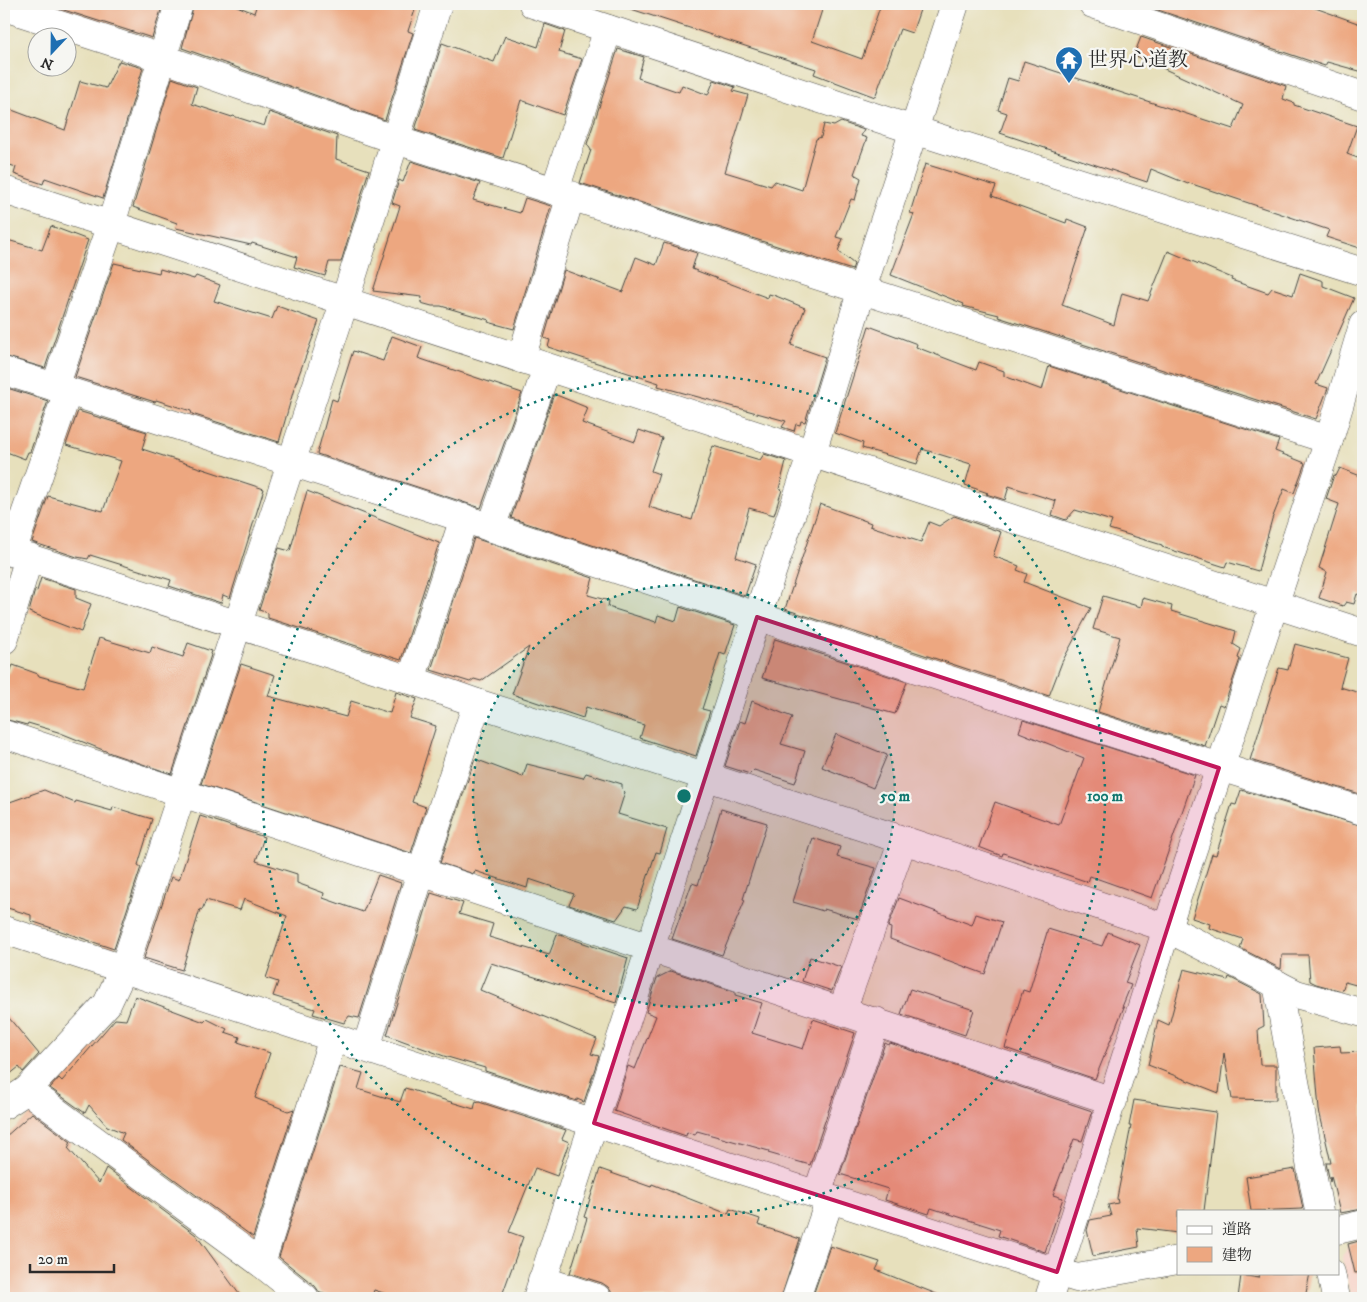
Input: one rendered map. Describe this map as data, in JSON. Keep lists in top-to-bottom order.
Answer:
{
  "places": {
    "temple": ["世界心道教"]
  },
  "legend": ["道路", "建物"],
  "scale_bar": "20 m",
  "north": "bottom",
  "rings": ["50 m", "100 m"]
}
